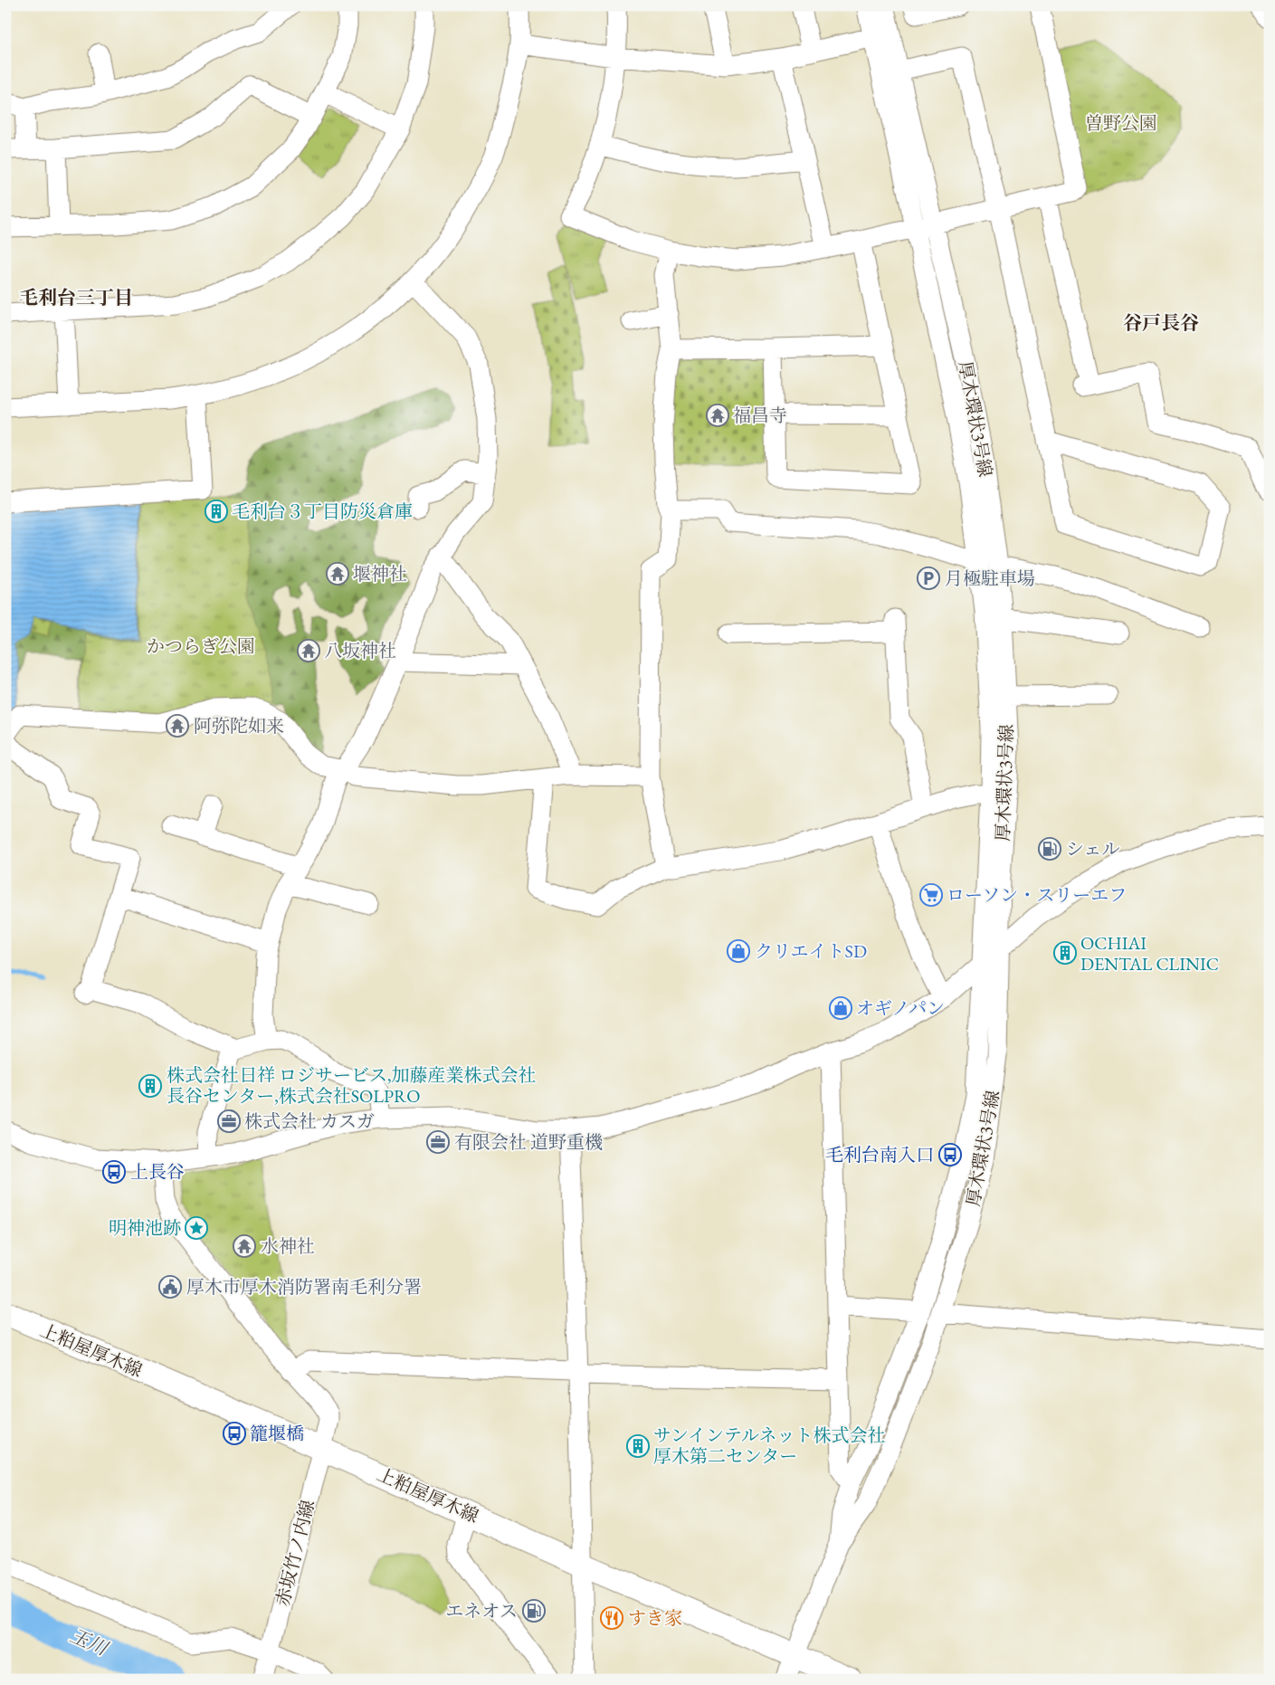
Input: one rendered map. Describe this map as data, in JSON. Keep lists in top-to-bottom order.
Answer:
{
  "streets": {
    "main road": ["上粕屋厚木線"],
    "street": ["厚木環状3号線", "赤坂竹ノ内線"]
  },
  "crossings": [
    ["厚木環状3号線", "上粕屋厚木線"],
    ["上粕屋厚木線", "赤坂竹ノ内線"]
  ],
  "districts": ["毛利台三丁目", "谷戸長谷"],
  "water": ["玉川"],
  "parks": ["曽野公園", "かつらぎ公園"],
  "places": {
    "temple": [
      "福昌寺",
      "堰神社",
      "八坂神社",
      "阿弥陀如来",
      "水神社"
    ],
    "building": [
      "毛利台３丁目防災倉庫",
      "OCHIAI DENTAL CLINIC",
      "株式会社日祥 ロジサービス,加藤産業株式会社 長谷センター,株式会社SOLPRO",
      "サンインテルネット株式会社 厚木第二センター"
    ],
    "parking": ["月極駐車場"],
    "fuel station": ["シェル", "エネオス"],
    "supermarket": ["ローソン・スリーエフ"],
    "shop": ["クリエイトSD", "オギノパン"],
    "office": ["株式会社 カスガ", "有限会社 道野重機"],
    "bus stop": ["毛利台南入口", "上長谷", "籠堰橋"],
    "place": ["明神池跡"],
    "public building": ["厚木市厚木消防署南毛利分署"],
    "restaurant": ["すき家"]
  }
}
